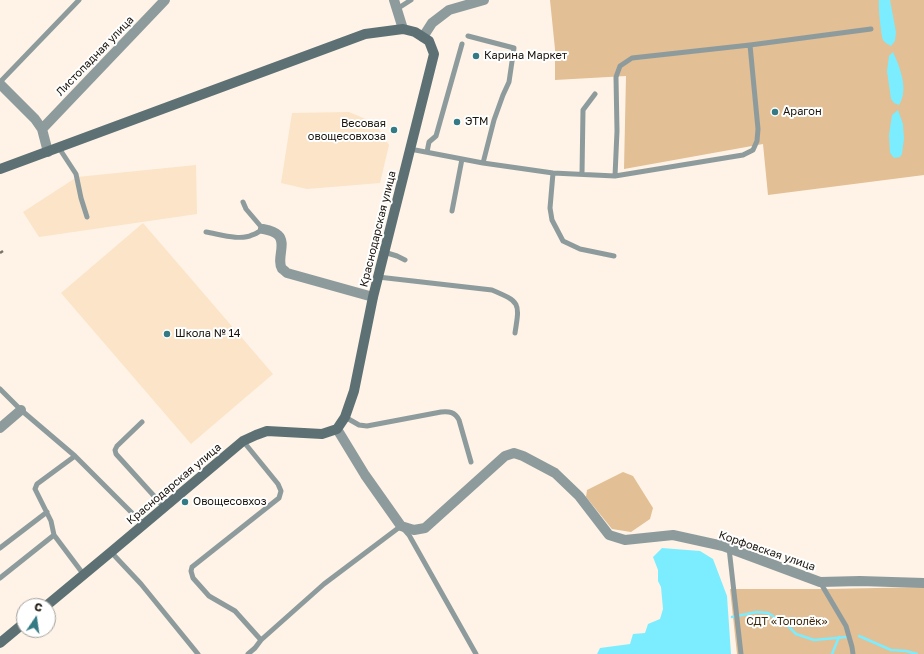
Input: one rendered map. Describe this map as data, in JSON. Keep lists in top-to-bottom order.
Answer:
{
  "streets": {
    "street": ["Листопадная улица", "Краснодарская улица", "Корфовская улица"]
  },
  "parks": ["СДТ «Тополёк»"],
  "places": [
    "Карина Маркет",
    "Арагон",
    "ЭТМ",
    "Весовая овощесовхоза",
    "Школа № 14",
    "Овощесовхоз"
  ],
  "north": "top"
}
